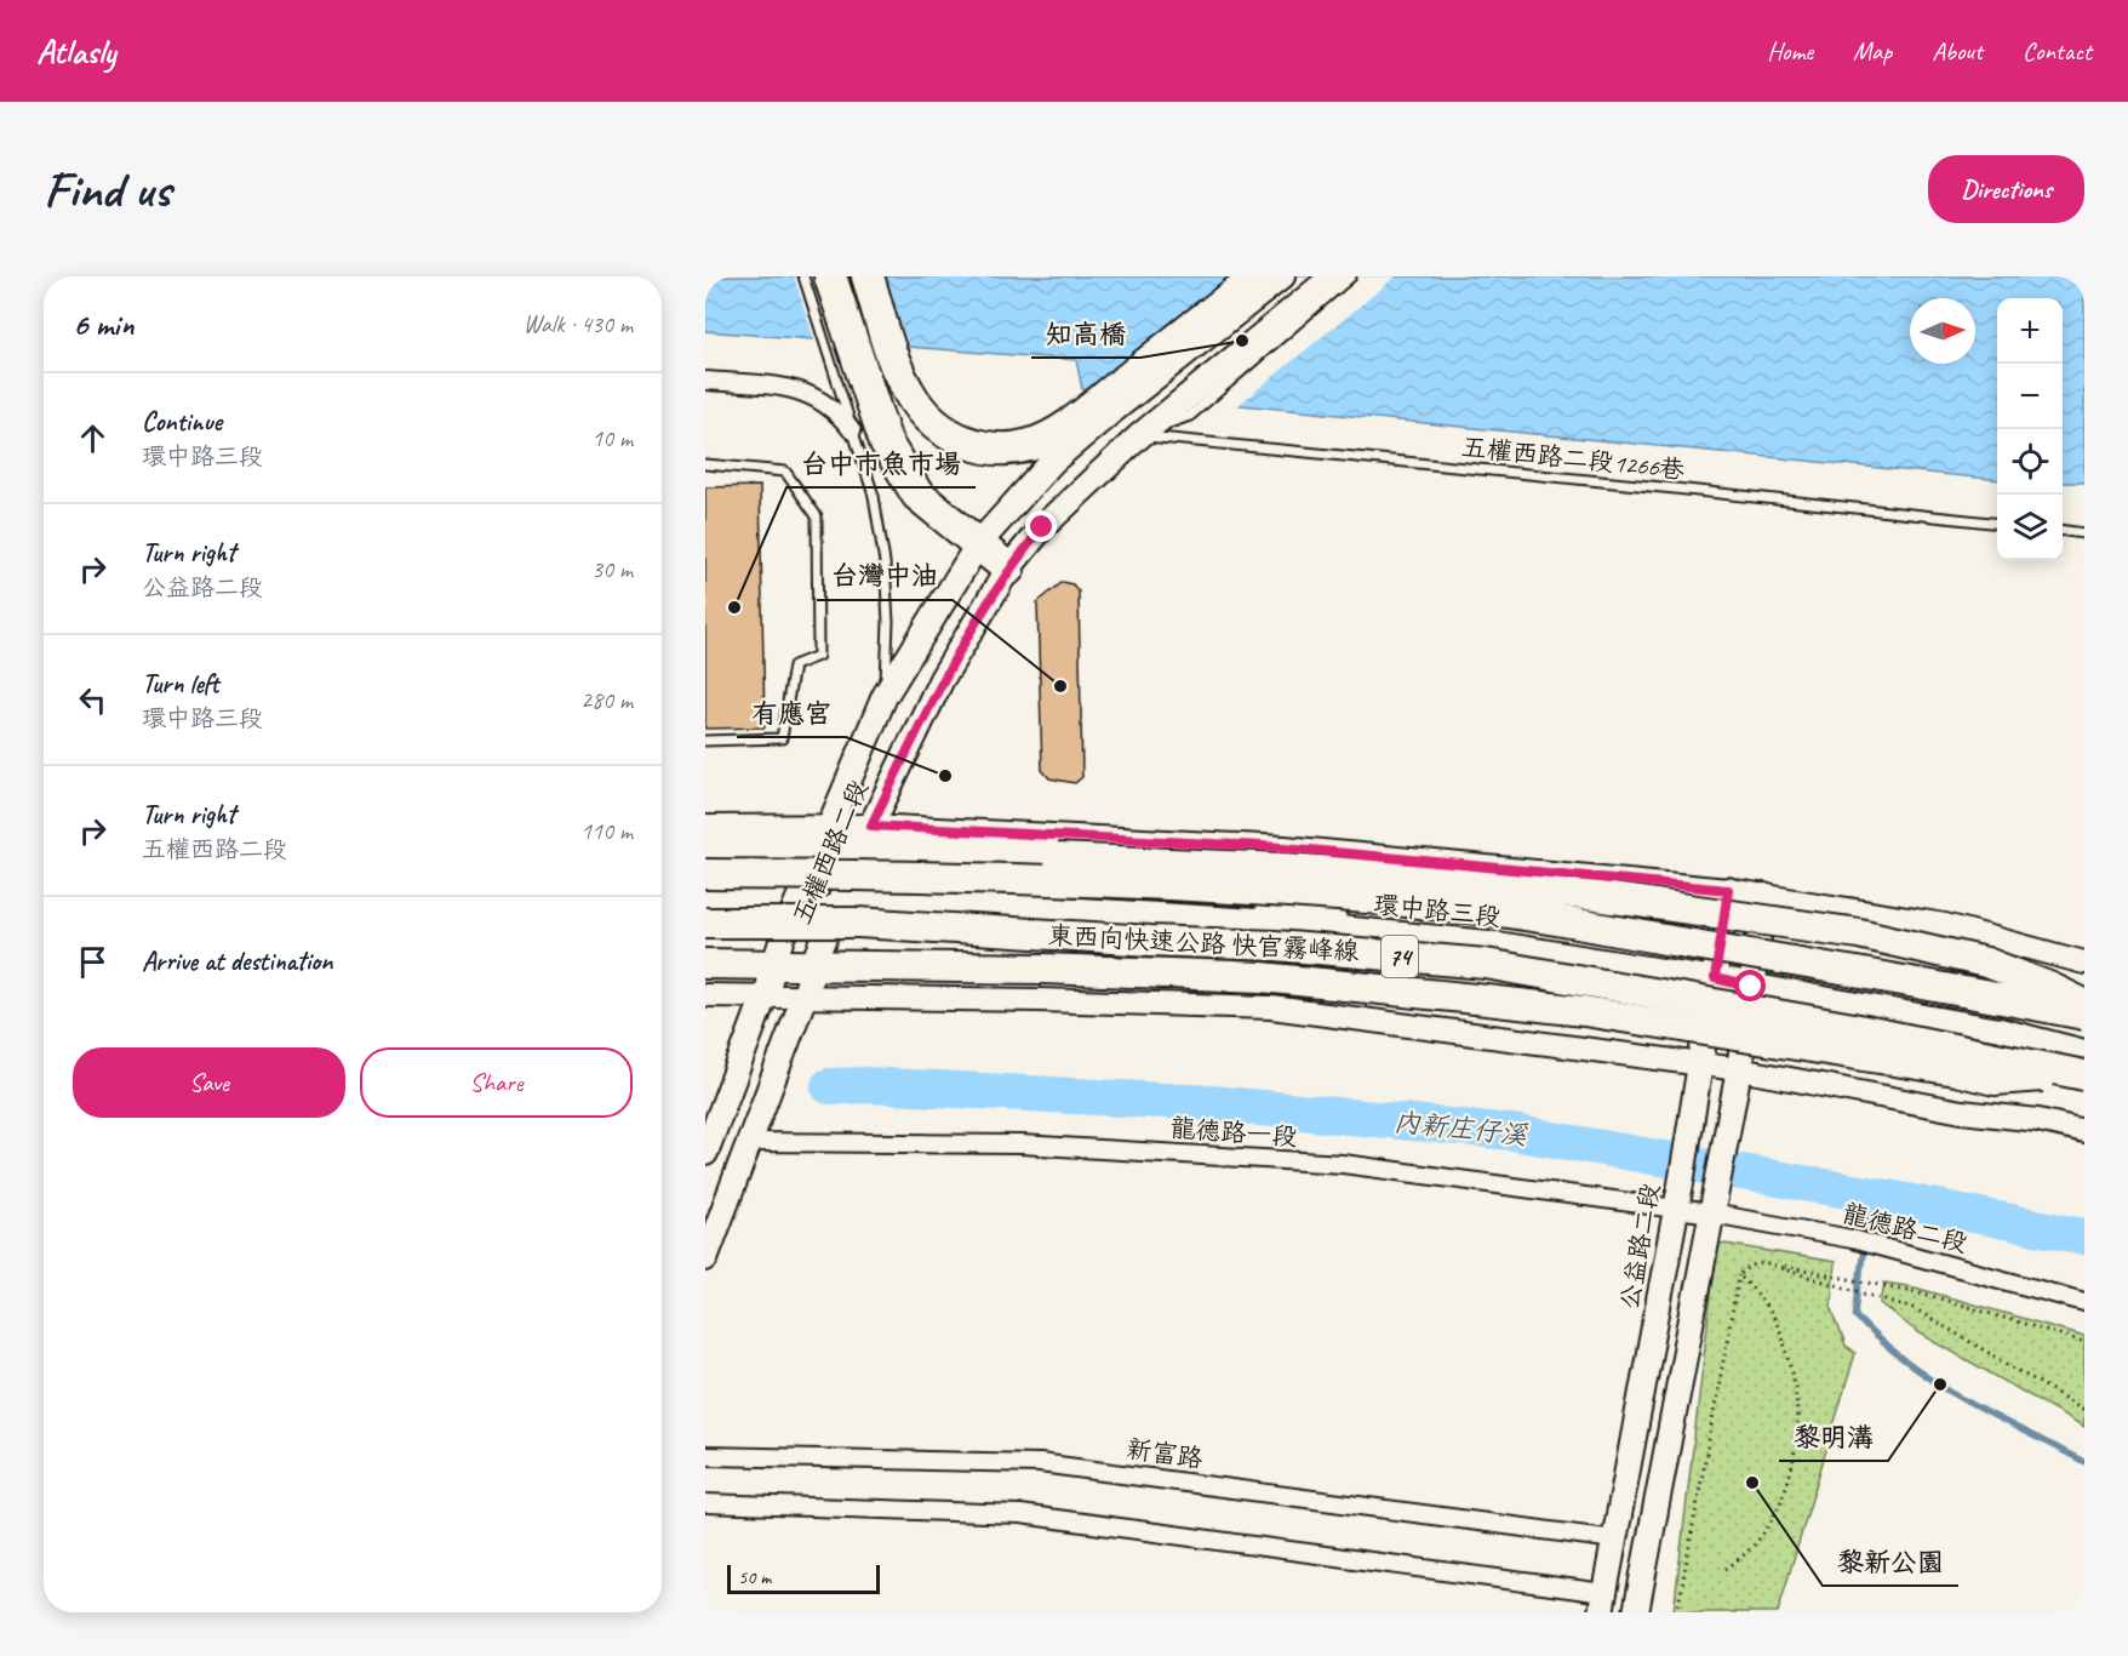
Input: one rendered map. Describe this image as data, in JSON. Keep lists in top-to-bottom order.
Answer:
{
  "streets": {
    "highway": ["東西向快速公路 快官霧峰線", "74"],
    "main road": ["五權西路二段", "公益路二段"],
    "street": [
      "環中路三段",
      "龍德路一段",
      "龍德路二段",
      "新富路"
    ],
    "lane": ["五權西路二段1266巷"]
  },
  "crossings": [
    ["五權西路二段1266巷", "五權西路二段"],
    ["五權西路二段", "環中路三段"],
    ["五權西路二段", "龍德路一段"],
    ["環中路三段", "東西向快速公路 快官霧峰線"],
    ["環中路三段", "公益路二段"],
    ["龍德路一段", "龍德路二段"],
    ["龍德路一段", "公益路二段"],
    ["公益路二段", "新富路"]
  ],
  "water": ["內新庄仔溪"],
  "places": [
    "知高橋",
    "台中市魚市場",
    "台灣中油",
    "有應宮",
    "黎明溝",
    "黎新公園"
  ],
  "scale_bar": "50 m",
  "north": "right",
  "page": {
    "header": "Atlasly",
    "nav": [
      "Home",
      "Map",
      "About",
      "Contact"
    ],
    "buttons": [
      "Directions",
      ["Save", "Share"]
    ],
    "title": "Find us",
    "heading": ["6 min", "Walk · 430 m"],
    "map_buttons": ["+", "−"],
    "list": [
      ["Continue", "環中路三段", "10 m"],
      ["Turn right", "公益路二段", "30 m"],
      ["Turn left", "環中路三段", "280 m"],
      ["Turn right", "五權西路二段", "110 m"],
      "Arrive at destination"
    ],
    "scale": "50 m"
  }
}
